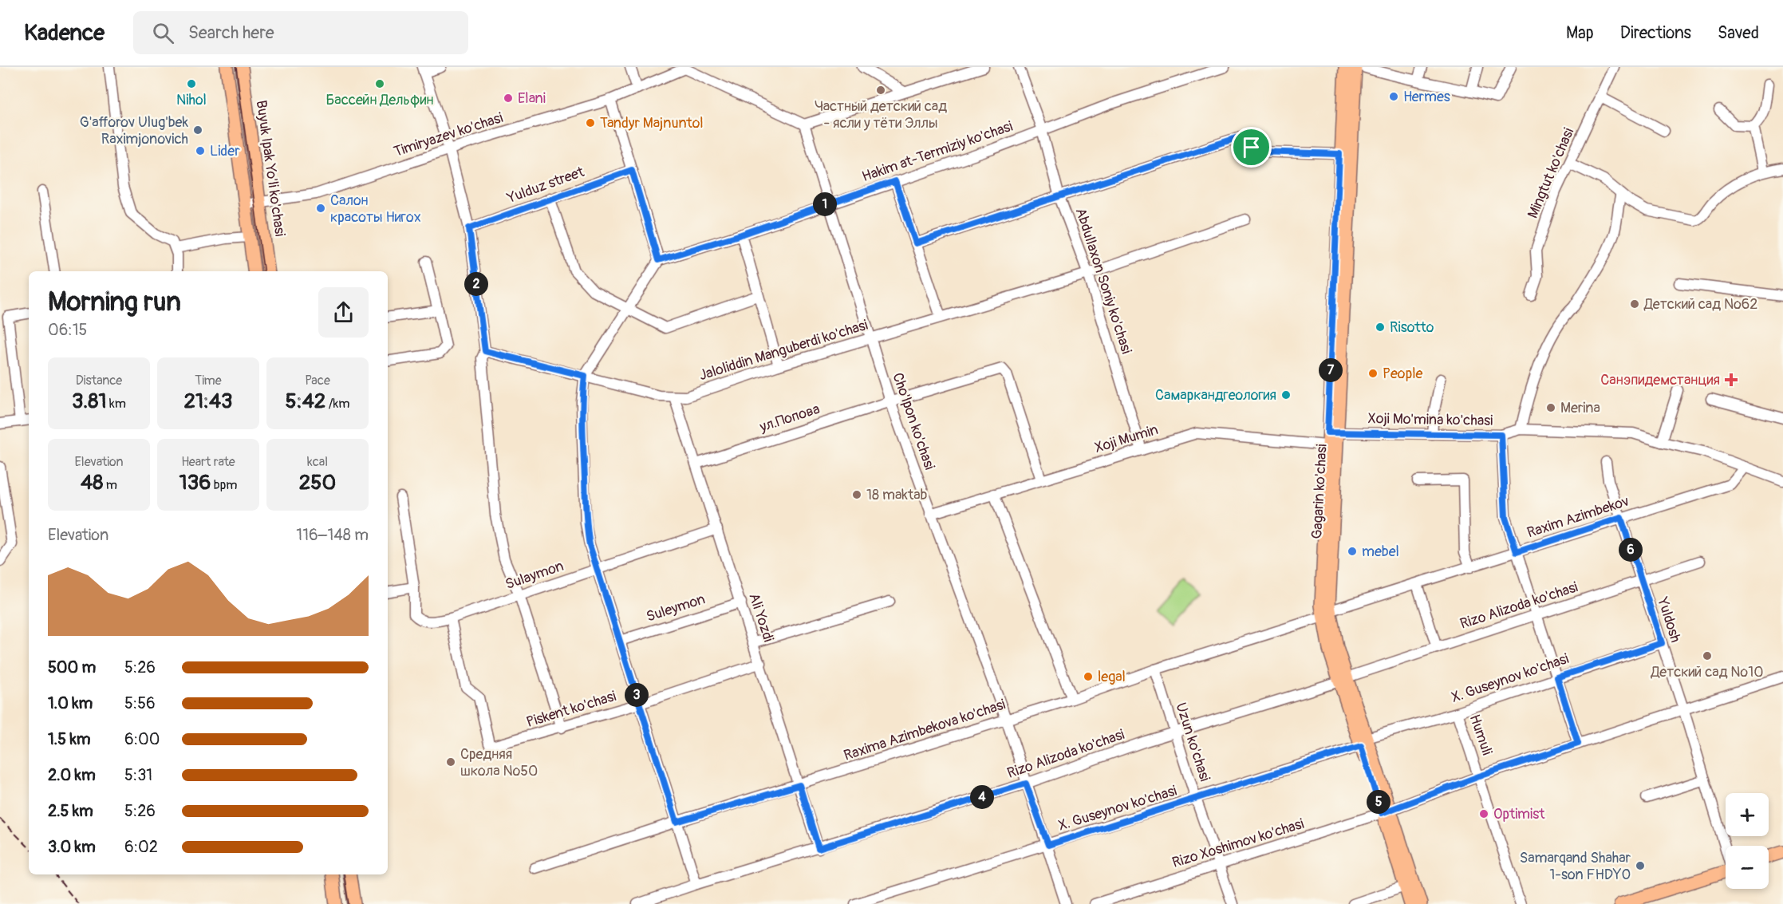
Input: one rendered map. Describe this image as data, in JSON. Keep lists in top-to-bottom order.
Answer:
{
  "streets": {
    "main road": ["Buyuk Ipak Yo'li ko'chasi", "Gagarin ko'chasi"],
    "street": [
      "Timiryazev ko'chasi",
      "Hakim at-Termiziy ko'chasi",
      "Mingtut ko'chasi",
      "Yulduz street",
      "Abdullaxon Soniy ko'chasi",
      "Jaloliddin Manguberdi ko'chasi",
      "ул.Попова",
      "Xoji Mo'mina ko'chasi",
      "Cho'lpon ko'chasi",
      "Xoji Mumin",
      "Raxim Azimbekov",
      "Sulaymon",
      "Rizo Alizoda ko'chasi",
      "Suleymon",
      "Ali Yozdi",
      "Yuldosh",
      "X. Guseynov ko'chasi",
      "Piskent ko'chasi",
      "Raxima Azimbekova ko'chasi",
      "Humuli",
      "Uzun ko'chasi",
      "Rizo Xoshimov ko'chasi"
    ]
  },
  "crossings": [
    ["Timiryazev ko'chasi", "Buyuk Ipak Yo'li ko'chasi"],
    ["Hakim at-Termiziy ko'chasi", "Abdullaxon Soniy ko'chasi"],
    ["Hakim at-Termiziy ko'chasi", "Cho'lpon ko'chasi"],
    ["Abdullaxon Soniy ko'chasi", "Jaloliddin Manguberdi ko'chasi"],
    ["Abdullaxon Soniy ko'chasi", "Xoji Mumin"],
    ["Jaloliddin Manguberdi ko'chasi", "Cho'lpon ko'chasi"],
    ["Jaloliddin Manguberdi ko'chasi", "Ali Yozdi"],
    ["ул.Попова", "Cho'lpon ko'chasi"],
    ["ул.Попова", "Xoji Mumin"],
    ["ул.Попова", "Ali Yozdi"],
    ["Xoji Mo'mina ko'chasi", "Gagarin ko'chasi"],
    ["Xoji Mo'mina ko'chasi", "Raxim Azimbekov"],
    ["Cho'lpon ko'chasi", "Xoji Mumin"],
    ["Cho'lpon ko'chasi", "Rizo Alizoda ko'chasi"],
    ["Cho'lpon ko'chasi", "X. Guseynov ko'chasi"],
    ["Cho'lpon ko'chasi", "Raxima Azimbekova ko'chasi"],
    ["Xoji Mumin", "Gagarin ko'chasi"],
    ["Gagarin ko'chasi", "Raxim Azimbekov"],
    ["Gagarin ko'chasi", "Rizo Alizoda ko'chasi"],
    ["Gagarin ko'chasi", "X. Guseynov ko'chasi"],
    ["Gagarin ko'chasi", "Raxima Azimbekova ko'chasi"],
    ["Gagarin ko'chasi", "Rizo Xoshimov ko'chasi"],
    ["Raxim Azimbekov", "Yuldosh"],
    ["Raxim Azimbekov", "Raxima Azimbekova ko'chasi"],
    ["Sulaymon", "Ali Yozdi"],
    ["Sulaymon", "Piskent ko'chasi"],
    ["Rizo Alizoda ko'chasi", "Ali Yozdi"],
    ["Rizo Alizoda ko'chasi", "Yuldosh"],
    ["Rizo Alizoda ko'chasi", "Uzun ko'chasi"],
    ["Suleymon", "Ali Yozdi"],
    ["Ali Yozdi", "Piskent ko'chasi"],
    ["Ali Yozdi", "Raxima Azimbekova ko'chasi"],
    ["Yuldosh", "X. Guseynov ko'chasi"],
    ["Yuldosh", "Rizo Xoshimov ko'chasi"],
    ["X. Guseynov ko'chasi", "Humuli"],
    ["X. Guseynov ko'chasi", "Uzun ko'chasi"],
    ["Raxima Azimbekova ko'chasi", "Uzun ko'chasi"],
    ["Humuli", "Rizo Xoshimov ko'chasi"],
    ["Uzun ko'chasi", "Rizo Xoshimov ko'chasi"]
  ],
  "places": {
    "other": [
      "Nihol",
      "Бассейн Дельфин",
      "Частный детский сад - ясли у тёти Эллы",
      "Hermes",
      "Elani",
      "Tandyr Majnuntol",
      "G'afforov Ulug'bek Raximjonovich",
      "Lider",
      "Салон красоты Нигох",
      "Детский сад №62",
      "Risotto",
      "People",
      "Самаркандгеология",
      "Merina",
      "18 maktab",
      "mebel",
      "Детский сад №10",
      "legal",
      "Средняя школа №50",
      "Optimist",
      "Samarqand Shahar 1-son FHDYO"
    ],
    "health": ["Санэпидемстанция"]
  },
  "page": {
    "header": "Kadence",
    "search": "Search here",
    "nav": ["Map", "Directions", "Saved"],
    "pins": [
      "1",
      "2",
      "7",
      "6",
      "3",
      "4",
      "5"
    ],
    "heading": ["Morning run", "06:15"],
    "stats": [
      ["Distance", "3.81 km"],
      ["Time", "21:43"],
      ["Pace", "5:42 /km"],
      ["Elevation", "48 m"],
      ["Heart rate", "136 bpm"],
      ["kcal", "250"]
    ],
    "chart": ["Elevation", "116–148 m"],
    "list": [
      {
        "name": "500 m",
        "note": "5:26"
      },
      {
        "name": "1.0 km",
        "note": "5:56"
      },
      {
        "name": "1.5 km",
        "note": "6:00"
      },
      {
        "name": "2.0 km",
        "note": "5:31"
      },
      {
        "name": "2.5 km",
        "note": "5:26"
      },
      {
        "name": "3.0 km",
        "note": "6:02"
      }
    ],
    "map_buttons": ["+", "−"]
  }
}
